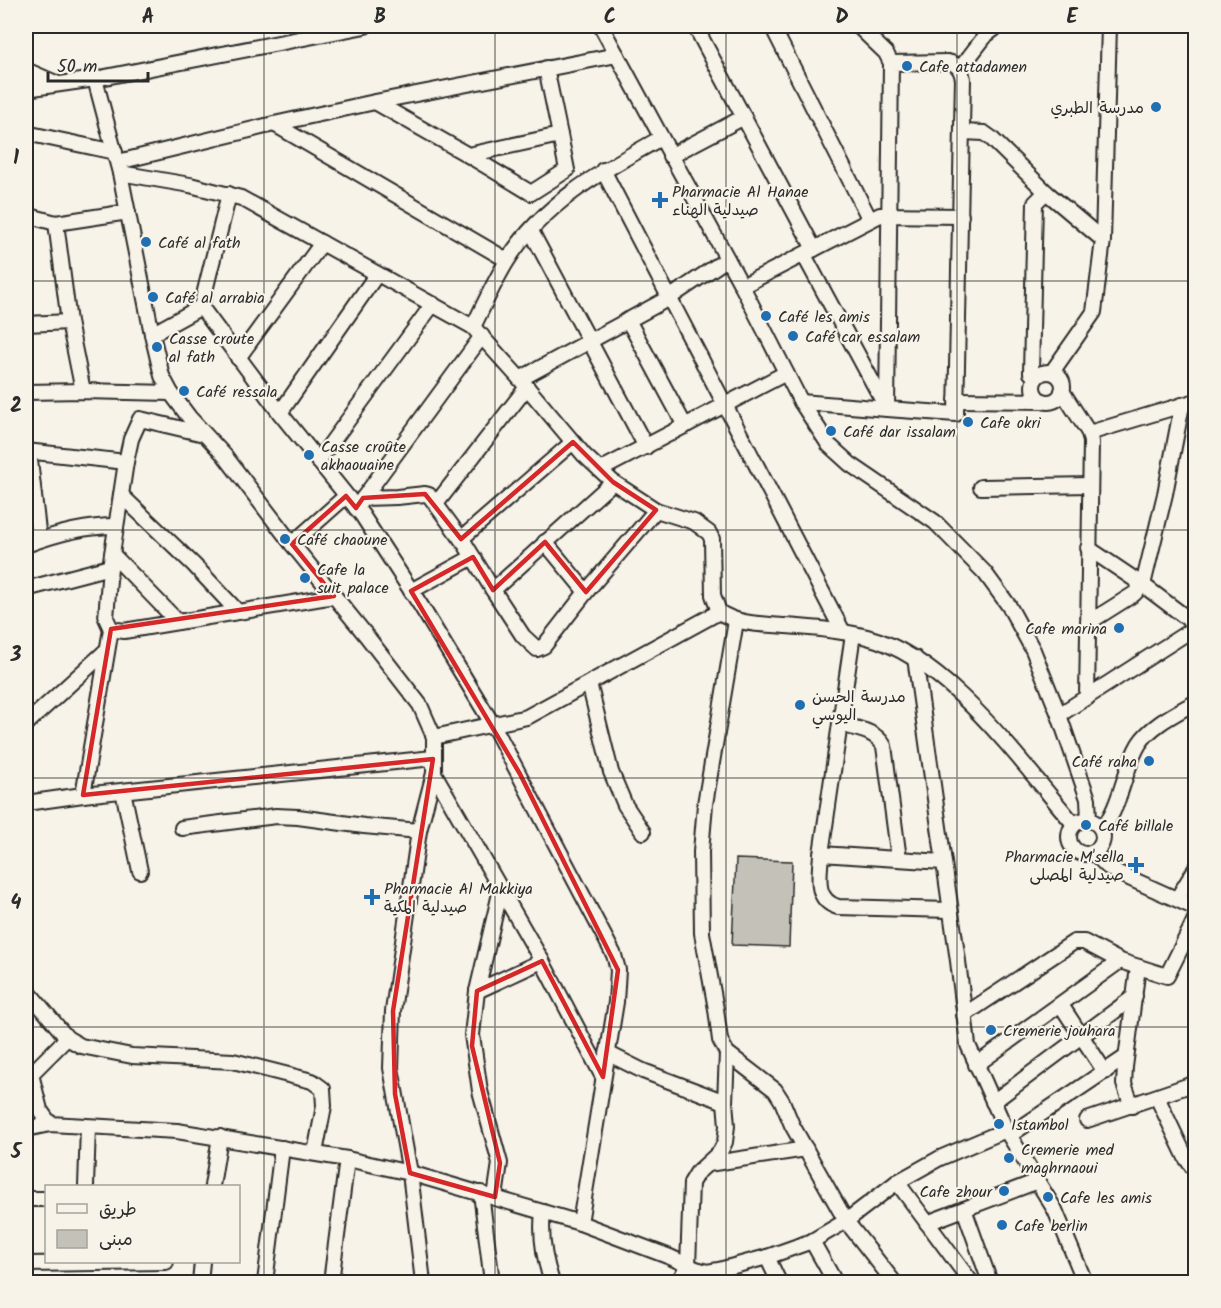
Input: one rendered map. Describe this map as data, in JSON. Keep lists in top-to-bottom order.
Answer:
{
  "places": {
    "other": [
      "Cafe attadamen",
      "مدرسة الطبري",
      "Café al fath",
      "Café al arrabia",
      "Café les amis",
      "Café car essalam",
      "Casse croute al fath",
      "Café ressala",
      "Cafe okri",
      "Café dar issalam",
      "Casse croûte akhaouaine",
      "Café chaoune",
      "Cafe la suit palace",
      "Cafe marina",
      "مدرسة الحسن اليوسي",
      "Café raha",
      "Café billale",
      "Cremerie jouhara",
      "Istambol",
      "Cremerie med maghrnaoui",
      "Cafe zhour",
      "Cafe les amis",
      "Cafe berlin"
    ],
    "health": ["Pharmacie Al Hanae صيدلية الهناء", "Pharmacie M'sella صيدلية المصلى", "Pharmacie Al Makkiya صيدلية المكية"]
  },
  "legend": ["طريق", "مبنى"],
  "scale_bar": "50 m",
  "grid": {
    "columns": [
      "A",
      "B",
      "C",
      "D",
      "E"
    ],
    "rows": [
      "1",
      "2",
      "3",
      "4",
      "5"
    ]
  }
}
